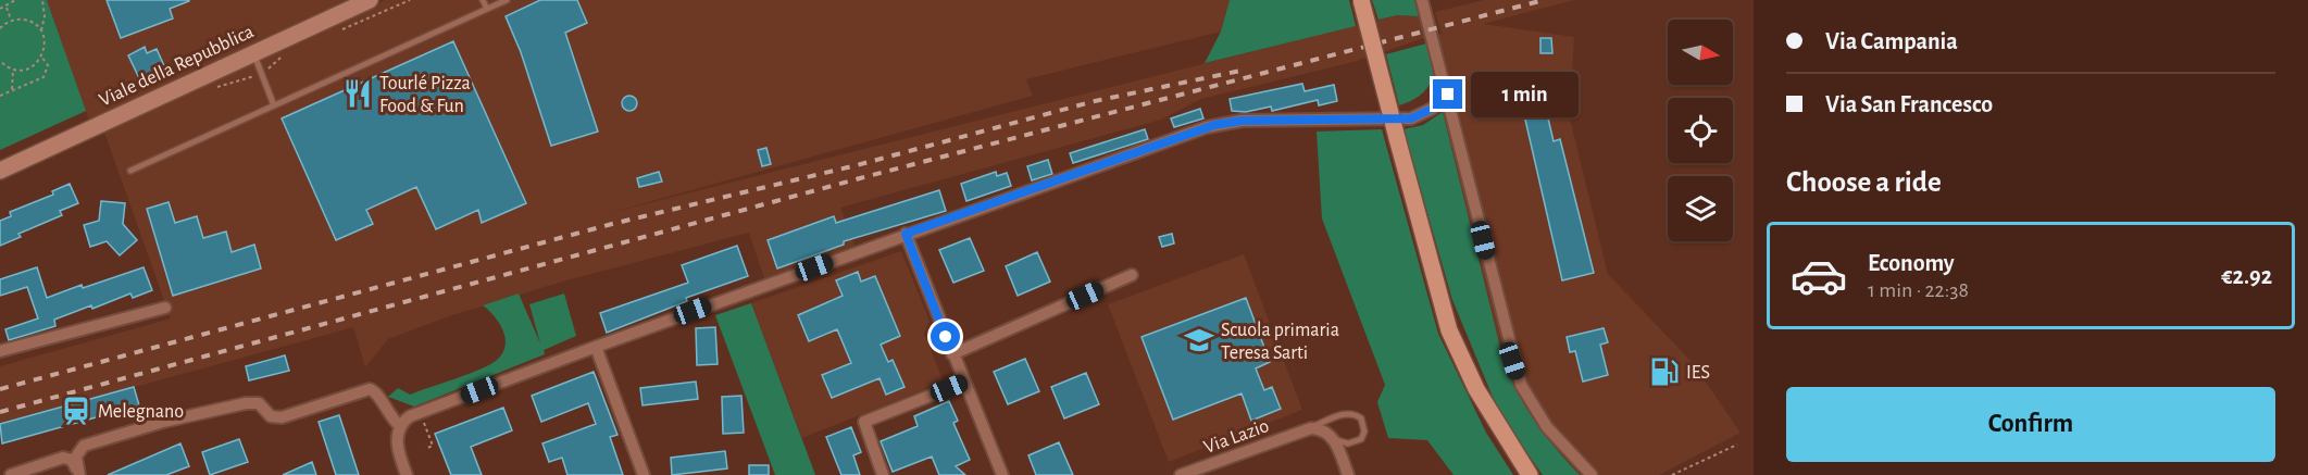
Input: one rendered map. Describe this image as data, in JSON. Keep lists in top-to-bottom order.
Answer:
{
  "streets": {
    "street": ["Viale della Repubblica", "Via Lazio"]
  },
  "places": {
    "restaurant": ["Tourlé Pizza Food & Fun"],
    "school or university": ["Scuola primaria Teresa Sarti"],
    "fuel station": ["IES"],
    "station": ["Melegnano"]
  },
  "north": "right",
  "page": {
    "banner": ["Via Campania", "Via San Francesco"],
    "bubble": "1 min",
    "heading": "Choose a ride",
    "list": [
      {
        "name": "Economy",
        "note": "1 min · 22:38",
        "value": "€2.92"
      }
    ],
    "buttons": "Confirm"
  }
}
